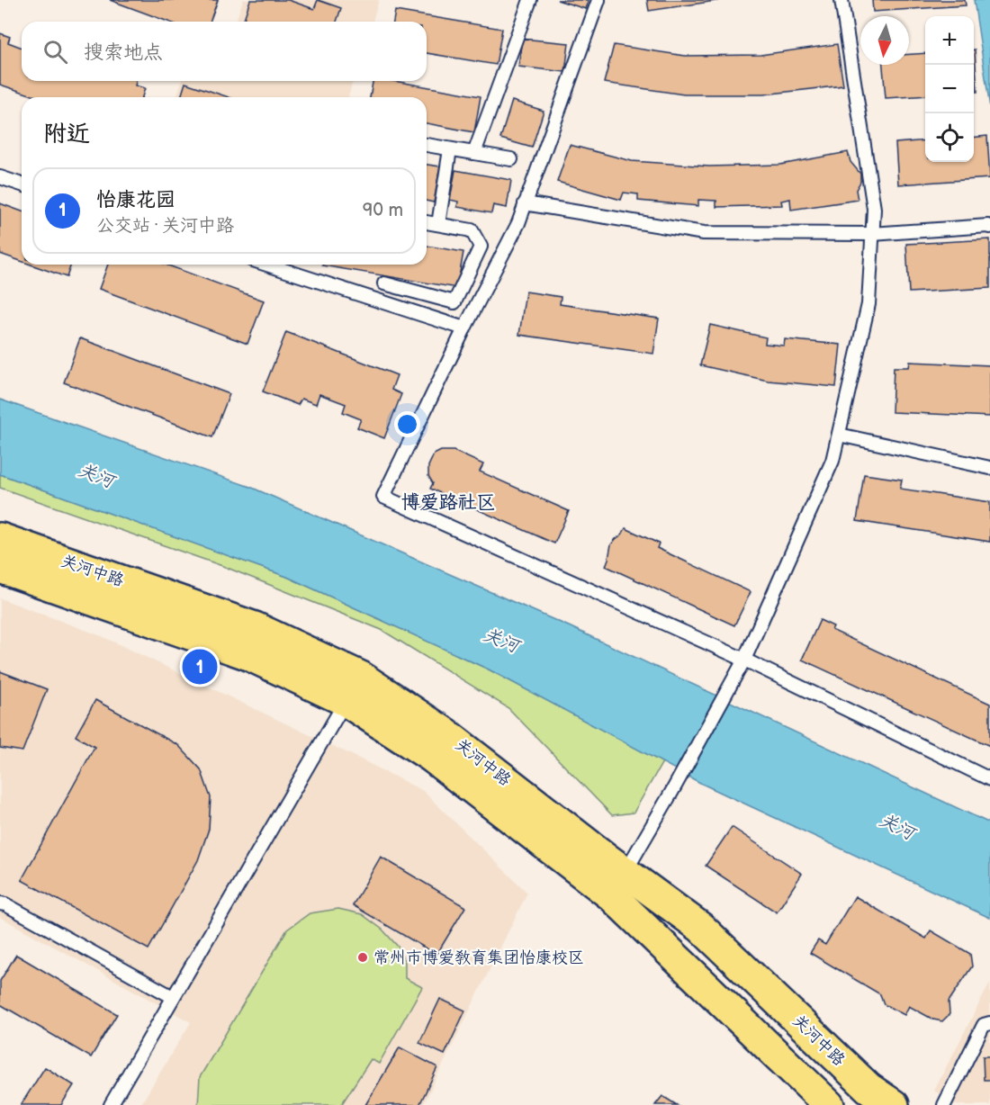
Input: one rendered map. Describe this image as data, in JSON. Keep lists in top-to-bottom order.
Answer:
{
  "streets": {
    "main road": ["关河中路"]
  },
  "districts": ["博爱路社区"],
  "water": ["关河"],
  "places": ["常州市博爱教育集团怡康校区"],
  "north": "bottom",
  "page": {
    "map_buttons": ["+", "−"],
    "search": "搜索地点",
    "heading": "附近",
    "list": [
      {
        "mark": "1",
        "name": "怡康花园",
        "note": "公交站 · 关河中路",
        "value": "90 m"
      }
    ],
    "pins": "1"
  }
}
